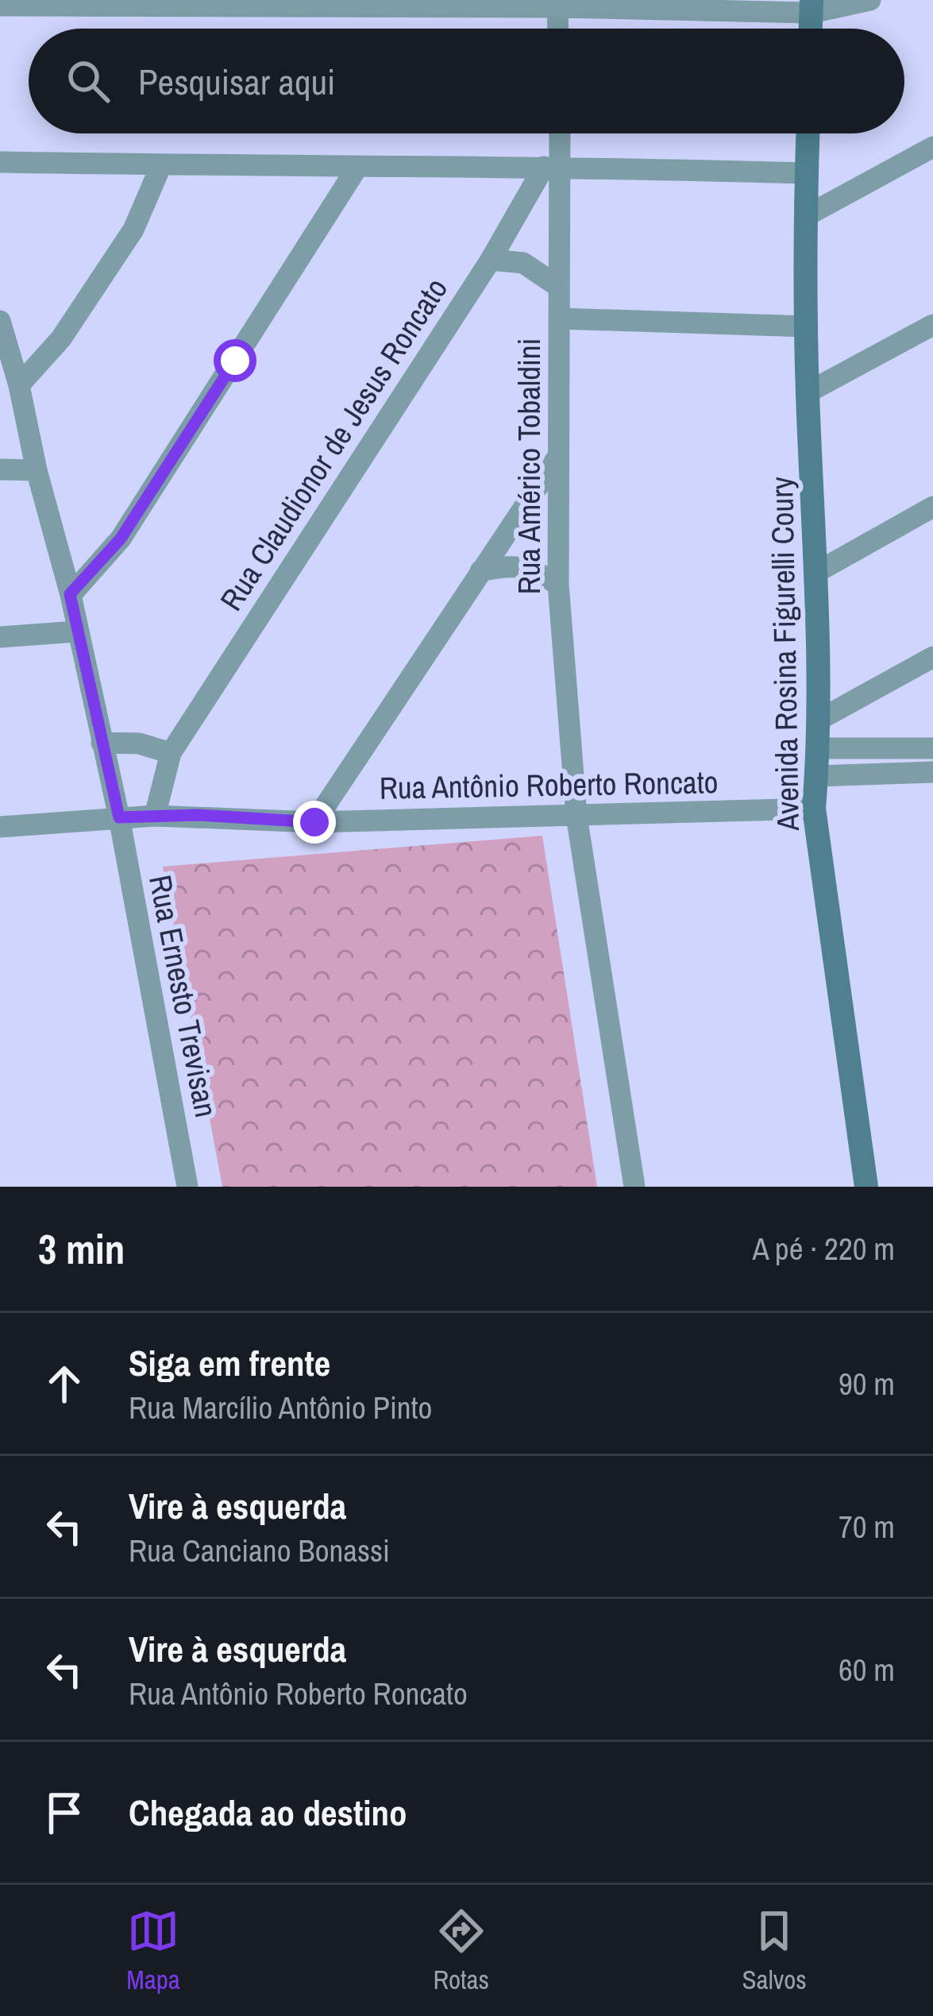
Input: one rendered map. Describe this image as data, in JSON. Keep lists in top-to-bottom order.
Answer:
{
  "streets": {
    "street": [
      "Rua Claudionor de Jesus Roncato",
      "Rua Américo Tobaldini",
      "Avenida Rosina Figurelli Coury",
      "Rua Antônio Roberto Roncato",
      "Rua Ernesto Trevisan"
    ]
  },
  "crossings": [
    ["Rua Claudionor de Jesus Roncato", "Rua Américo Tobaldini"],
    ["Rua Claudionor de Jesus Roncato", "Rua Antônio Roberto Roncato"],
    ["Rua Américo Tobaldini", "Rua Antônio Roberto Roncato"],
    ["Avenida Rosina Figurelli Coury", "Rua Antônio Roberto Roncato"],
    ["Rua Antônio Roberto Roncato", "Rua Ernesto Trevisan"]
  ],
  "page": {
    "search": "Pesquisar aqui",
    "heading": ["3 min", "A pé · 220 m"],
    "list": [
      ["Siga em frente", "Rua Marcílio Antônio Pinto", "90 m"],
      ["Vire à esquerda", "Rua Canciano Bonassi", "70 m"],
      ["Vire à esquerda", "Rua Antônio Roberto Roncato", "60 m"],
      "Chegada ao destino"
    ],
    "nav": ["Mapa", "Rotas", "Salvos"]
  }
}
